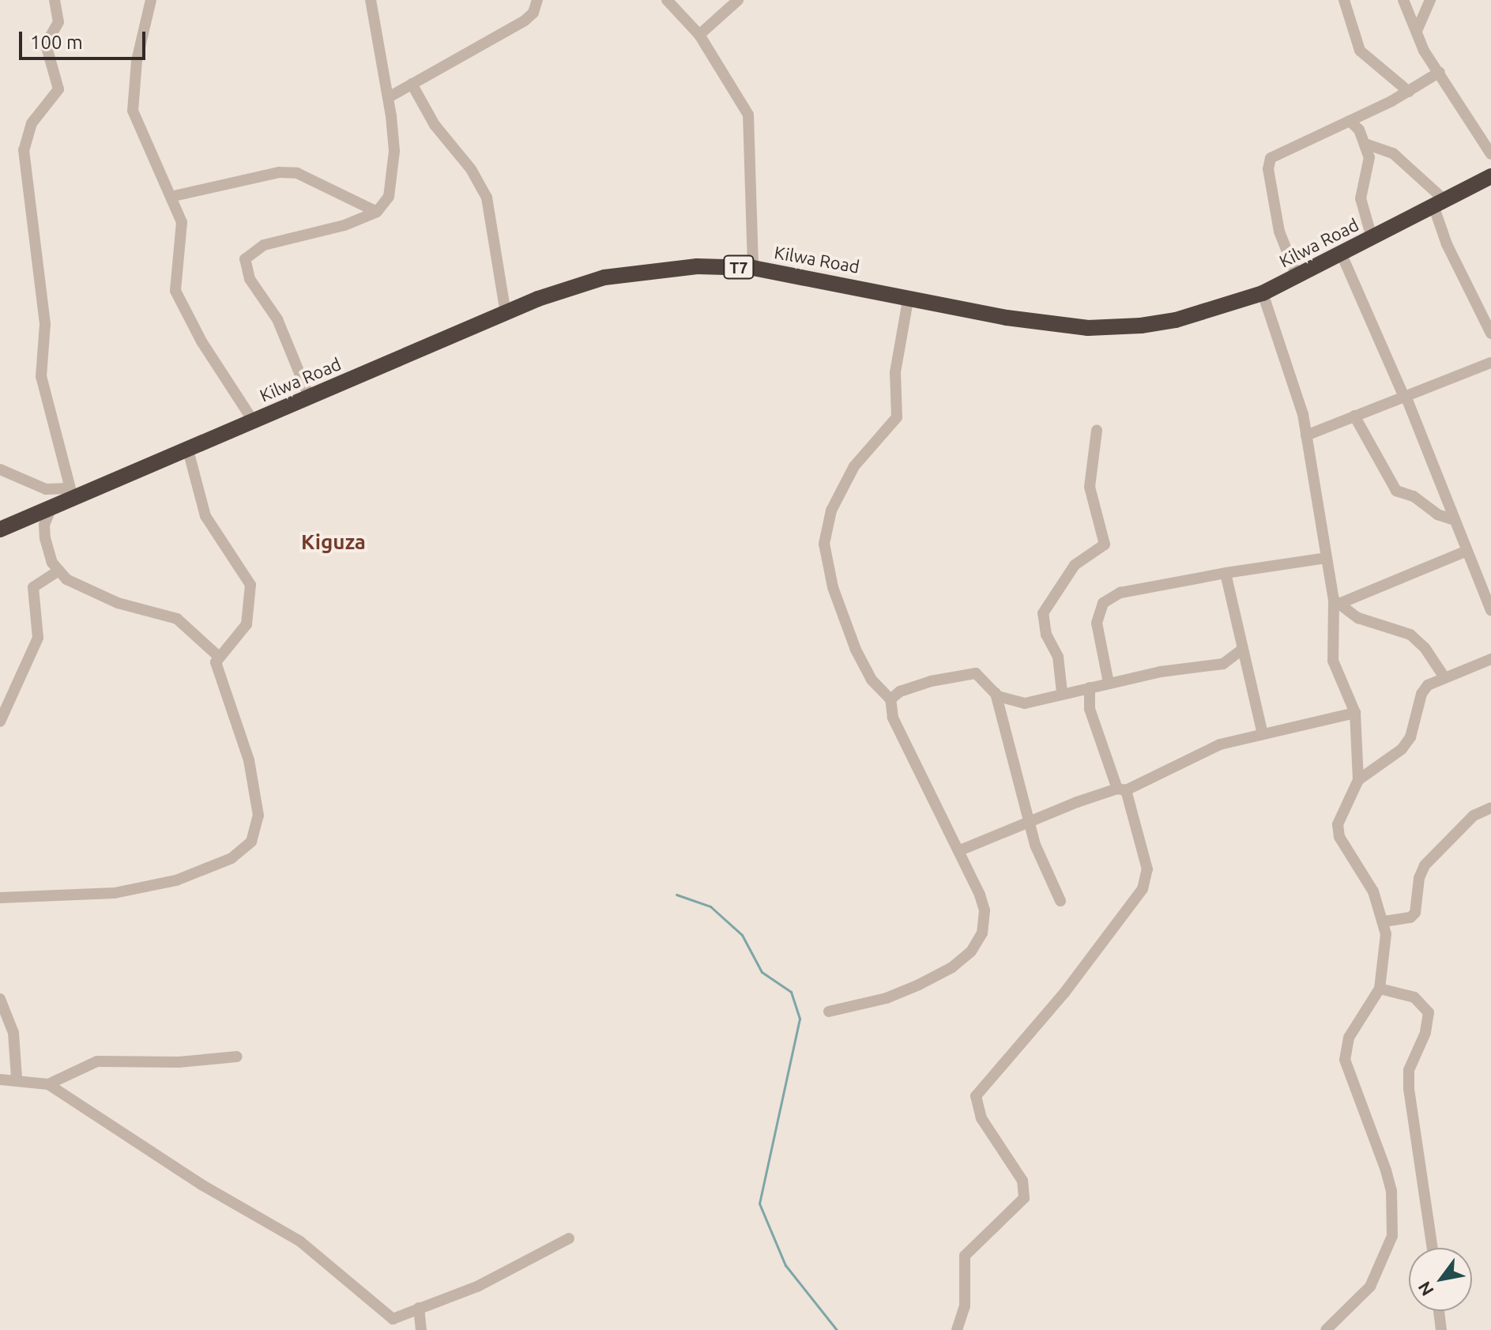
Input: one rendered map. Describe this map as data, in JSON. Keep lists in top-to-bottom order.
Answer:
{
  "streets": {
    "highway": ["Kilwa Road", "T7"]
  },
  "districts": ["Kiguza"],
  "scale_bar": "100 m",
  "north": "bottom left"
}
